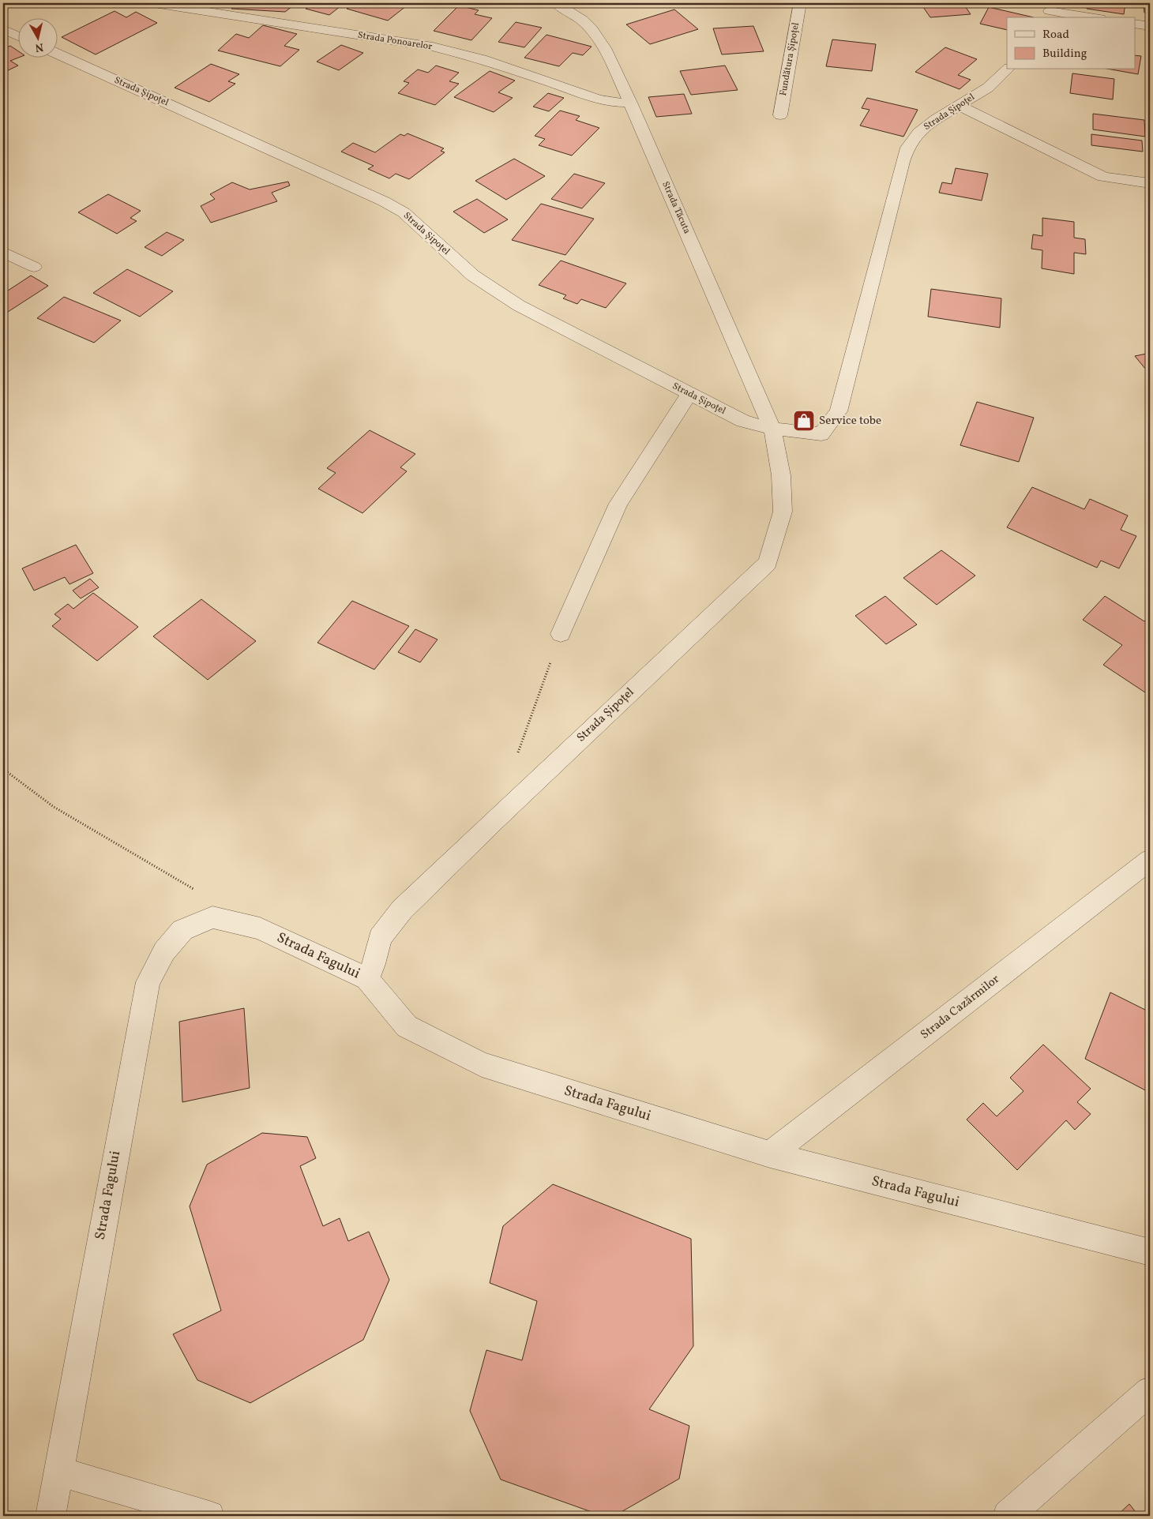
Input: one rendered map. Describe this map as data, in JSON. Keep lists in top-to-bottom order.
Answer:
{
  "streets": {
    "street": [
      "Strada Ponoarelor",
      "Fundătura Șipoțel",
      "Strada Șipoțel",
      "Strada Tăcuta",
      "Strada Fagului",
      "Strada Cazărmilor"
    ]
  },
  "crossings": [
    ["Strada Ponoarelor", "Strada Tăcuta"],
    ["Strada Șipoțel", "Strada Tăcuta"],
    ["Strada Șipoțel", "Strada Fagului"],
    ["Strada Fagului", "Strada Cazărmilor"]
  ],
  "places": {
    "shop": ["Service tobe"]
  },
  "legend": ["Road", "Building"],
  "north": "bottom"
}
